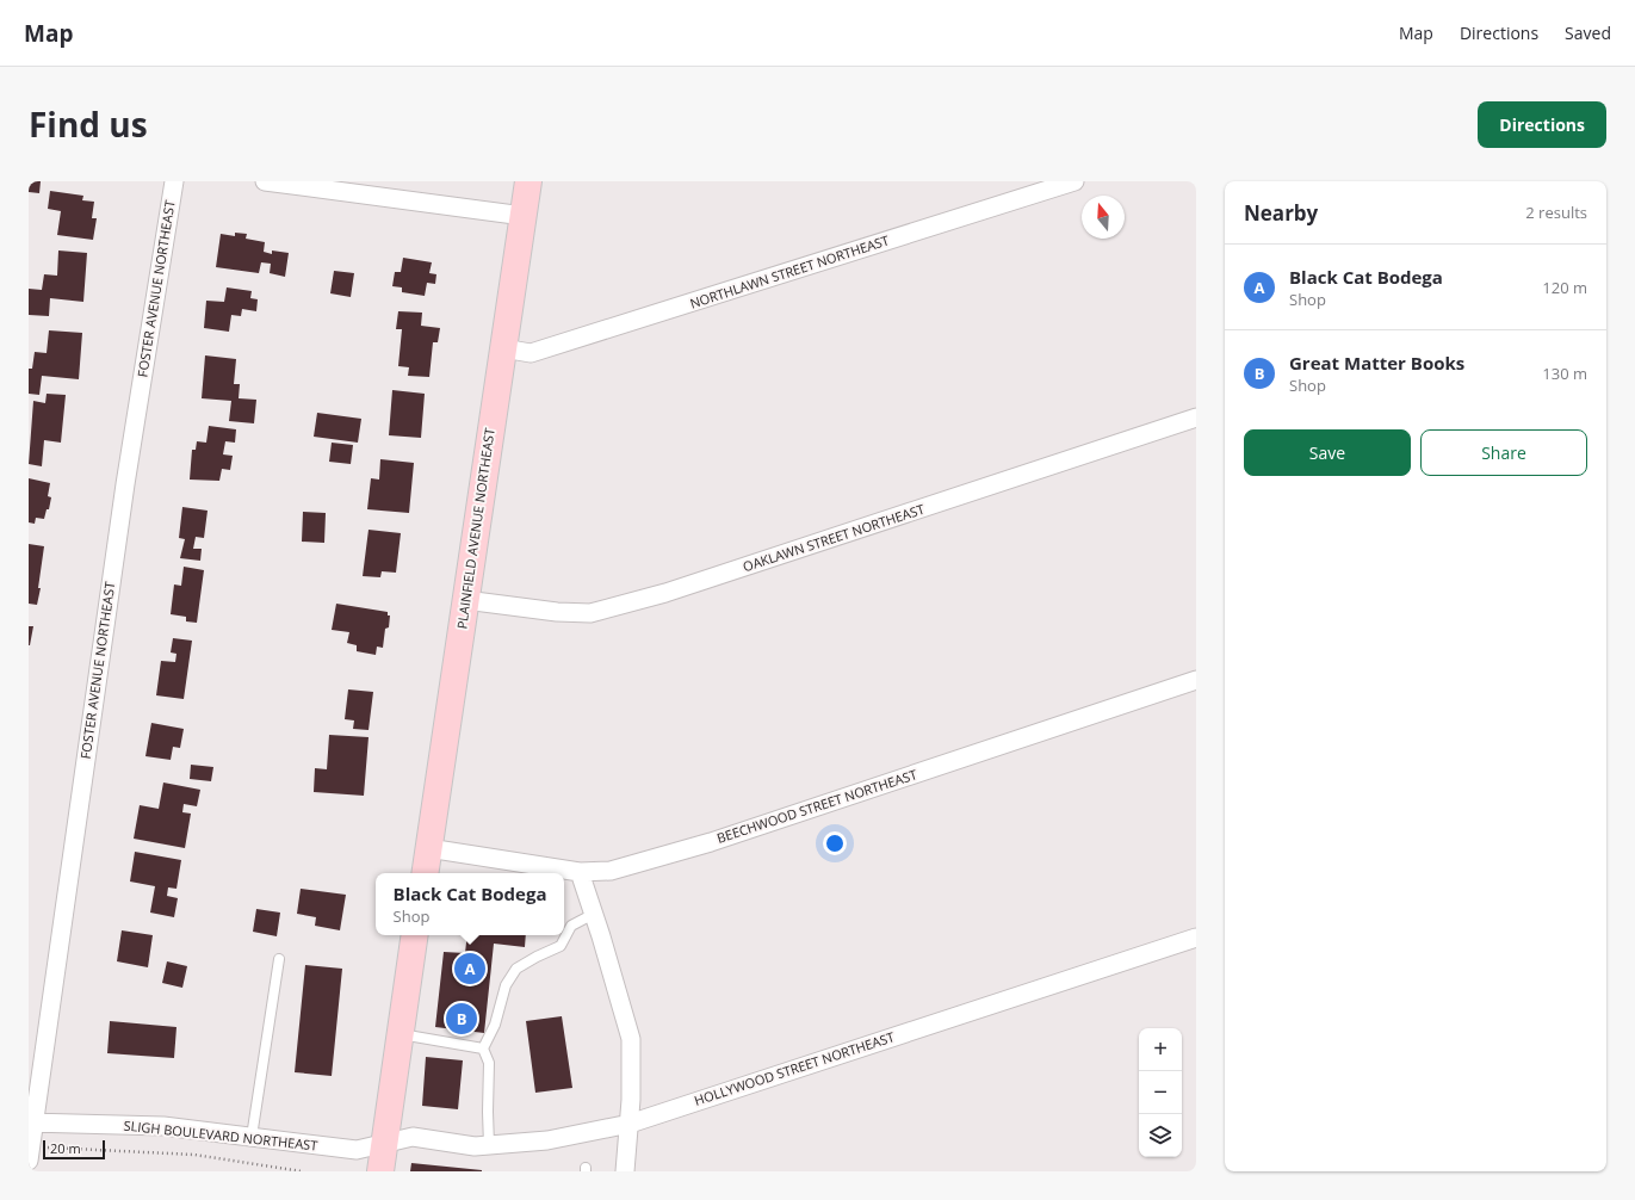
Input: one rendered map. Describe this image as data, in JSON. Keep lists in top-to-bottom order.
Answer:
{
  "streets": {
    "main road": ["PLAINFIELD AVENUE NORTHEAST"],
    "street": [
      "NORTHLAWN STREET NORTHEAST",
      "FOSTER AVENUE NORTHEAST",
      "OAKLAWN STREET NORTHEAST",
      "BEECHWOOD STREET NORTHEAST",
      "HOLLYWOOD STREET NORTHEAST",
      "SLIGH BOULEVARD NORTHEAST"
    ]
  },
  "crossings": [
    ["NORTHLAWN STREET NORTHEAST", "PLAINFIELD AVENUE NORTHEAST"],
    ["FOSTER AVENUE NORTHEAST", "SLIGH BOULEVARD NORTHEAST"],
    ["PLAINFIELD AVENUE NORTHEAST", "OAKLAWN STREET NORTHEAST"],
    ["PLAINFIELD AVENUE NORTHEAST", "BEECHWOOD STREET NORTHEAST"],
    ["HOLLYWOOD STREET NORTHEAST", "SLIGH BOULEVARD NORTHEAST"]
  ],
  "scale_bar": "20 m",
  "north": "top",
  "page": {
    "header": "Map",
    "nav": ["Map", "Directions", "Saved"],
    "title": "Find us",
    "buttons": [
      "Directions",
      ["Save", "Share"]
    ],
    "heading": ["Nearby", "2 results"],
    "list": [
      {
        "mark": "A",
        "name": "Black Cat Bodega",
        "note": "Shop",
        "value": "120 m"
      },
      {
        "mark": "B",
        "name": "Great Matter Books",
        "note": "Shop",
        "value": "130 m"
      }
    ],
    "popup": ["Black Cat Bodega", "Shop"],
    "pins": ["A", "B"],
    "map_buttons": ["+", "−"],
    "scale": "20 m"
  }
}
